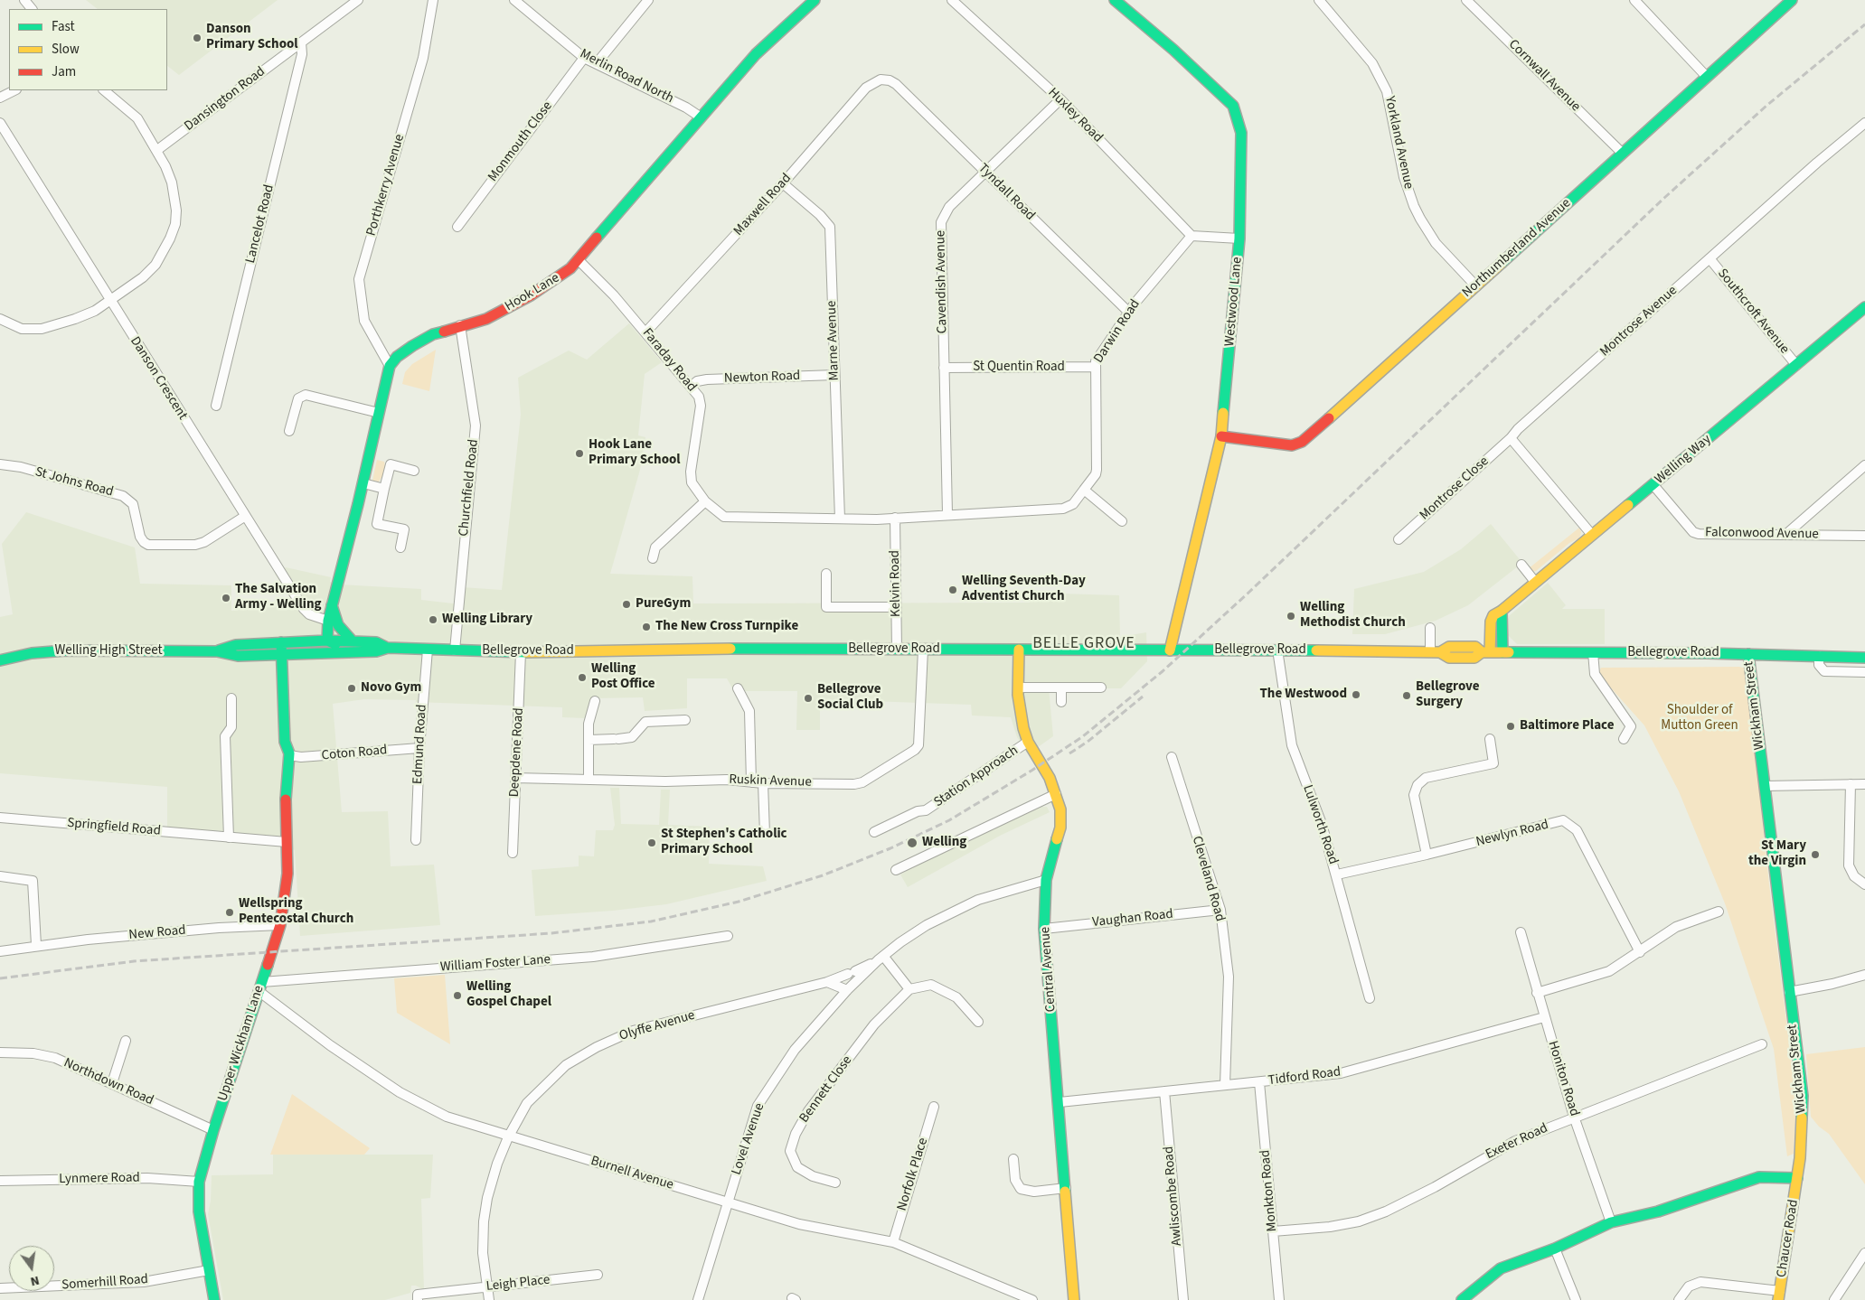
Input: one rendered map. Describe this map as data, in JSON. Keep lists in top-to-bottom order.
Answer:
{
  "streets": {
    "street": [
      "Cornwall Avenue",
      "Merlin Road North",
      "Dansington Road",
      "Huxley Road",
      "Monmouth Close",
      "Yorkland Avenue",
      "Porthkerry Avenue",
      "Tyndall Road",
      "Maxwell Road",
      "Lancelot Road",
      "Northumberland Avenue",
      "Cavendish Avenue",
      "Hook Lane",
      "Westwood Lane",
      "Southcroft Avenue",
      "Montrose Avenue",
      "Darwin Road",
      "Marne Avenue",
      "Faraday Road",
      "St Quentin Road",
      "Newton Road",
      "Danson Crescent",
      "Welling Way",
      "St Johns Road",
      "Churchfield Road",
      "Montrose Close",
      "Falconwood Avenue",
      "Kelvin Road",
      "Bellegrove Road",
      "Welling High Street",
      "Wickham Street",
      "Edmund Road",
      "Deepdene Road",
      "Coton Road",
      "Station Approach",
      "Ruskin Avenue",
      "Lulworth Road",
      "Springfield Road",
      "Newlyn Road",
      "Cleveland Road",
      "Vaughan Road",
      "New Road",
      "William Foster Lane",
      "Central Avenue",
      "Olyffe Avenue",
      "Upper Wickham Lane",
      "Tidford Road",
      "Honiton Road",
      "Northdown Road",
      "Bennett Close",
      "Lovel Avenue",
      "Exeter Road",
      "Burnell Avenue",
      "Norfolk Place",
      "Lynmere Road",
      "Monkton Road",
      "Awliscombe Road",
      "Chaucer Road",
      "Somerhill Road",
      "Leigh Place"
    ]
  },
  "crossings": [
    ["Cornwall Avenue", "Northumberland Avenue"],
    ["Merlin Road North", "Monmouth Close"],
    ["Merlin Road North", "Hook Lane"],
    ["Dansington Road", "Lancelot Road"],
    ["Huxley Road", "Cavendish Avenue"],
    ["Huxley Road", "Darwin Road"],
    ["Yorkland Avenue", "Northumberland Avenue"],
    ["Porthkerry Avenue", "Hook Lane"],
    ["Tyndall Road", "Maxwell Road"],
    ["Tyndall Road", "Cavendish Avenue"],
    ["Tyndall Road", "Darwin Road"],
    ["Maxwell Road", "Marne Avenue"],
    ["Maxwell Road", "Faraday Road"],
    ["Northumberland Avenue", "Westwood Lane"],
    ["Cavendish Avenue", "Darwin Road"],
    ["Cavendish Avenue", "St Quentin Road"],
    ["Hook Lane", "Faraday Road"],
    ["Hook Lane", "Churchfield Road"],
    ["Westwood Lane", "Bellegrove Road"],
    ["Southcroft Avenue", "Montrose Avenue"],
    ["Southcroft Avenue", "Welling Way"],
    ["Montrose Avenue", "Montrose Close"],
    ["Darwin Road", "Faraday Road"],
    ["Darwin Road", "St Quentin Road"],
    ["Darwin Road", "Kelvin Road"],
    ["Marne Avenue", "Faraday Road"],
    ["Marne Avenue", "Newton Road"],
    ["Faraday Road", "Newton Road"],
    ["Faraday Road", "Kelvin Road"],
    ["Danson Crescent", "St Johns Road"],
    ["Welling Way", "Falconwood Avenue"],
    ["Welling Way", "Bellegrove Road"],
    ["Churchfield Road", "Bellegrove Road"],
    ["Kelvin Road", "Bellegrove Road"],
    ["Bellegrove Road", "Welling High Street"],
    ["Bellegrove Road", "Wickham Street"],
    ["Bellegrove Road", "Edmund Road"],
    ["Bellegrove Road", "Deepdene Road"],
    ["Bellegrove Road", "Ruskin Avenue"],
    ["Bellegrove Road", "Lulworth Road"],
    ["Bellegrove Road", "Central Avenue"],
    ["Welling High Street", "Upper Wickham Lane"],
    ["Wickham Street", "Chaucer Road"],
    ["Edmund Road", "Coton Road"],
    ["Deepdene Road", "Ruskin Avenue"],
    ["Coton Road", "Upper Wickham Lane"],
    ["Station Approach", "Central Avenue"],
    ["Lulworth Road", "Newlyn Road"],
    ["Springfield Road", "Upper Wickham Lane"],
    ["Cleveland Road", "Vaughan Road"],
    ["Cleveland Road", "Tidford Road"],
    ["Vaughan Road", "Central Avenue"],
    ["New Road", "Upper Wickham Lane"],
    ["William Foster Lane", "Upper Wickham Lane"],
    ["William Foster Lane", "Burnell Avenue"],
    ["Central Avenue", "Tidford Road"],
    ["Central Avenue", "Lovel Avenue"],
    ["Olyffe Avenue", "Lovel Avenue"],
    ["Olyffe Avenue", "Burnell Avenue"],
    ["Olyffe Avenue", "Leigh Place"],
    ["Upper Wickham Lane", "Northdown Road"],
    ["Upper Wickham Lane", "Burnell Avenue"],
    ["Upper Wickham Lane", "Lynmere Road"],
    ["Upper Wickham Lane", "Somerhill Road"],
    ["Tidford Road", "Honiton Road"],
    ["Tidford Road", "Monkton Road"],
    ["Tidford Road", "Awliscombe Road"],
    ["Honiton Road", "Exeter Road"],
    ["Lovel Avenue", "Burnell Avenue"],
    ["Exeter Road", "Monkton Road"],
    ["Burnell Avenue", "Norfolk Place"]
  ],
  "districts": ["BELLE GROVE"],
  "parks": ["Shoulder of Mutton Green"],
  "places": [
    "Danson Primary School",
    "Hook Lane Primary School",
    "Welling Seventh-Day Adventist Church",
    "The Salvation Army - Welling",
    "PureGym",
    "Welling Methodist Church",
    "Welling Library",
    "The New Cross Turnpike",
    "Welling Post Office",
    "Novo Gym",
    "The Westwood",
    "Bellegrove Surgery",
    "Bellegrove Social Club",
    "Baltimore Place",
    "St Stephen's Catholic Primary School",
    "Welling",
    "St Mary the Virgin",
    "Wellspring Pentecostal Church",
    "Welling Gospel Chapel"
  ],
  "legend": ["Fast", "Slow", "Jam"],
  "north": "bottom"
}
